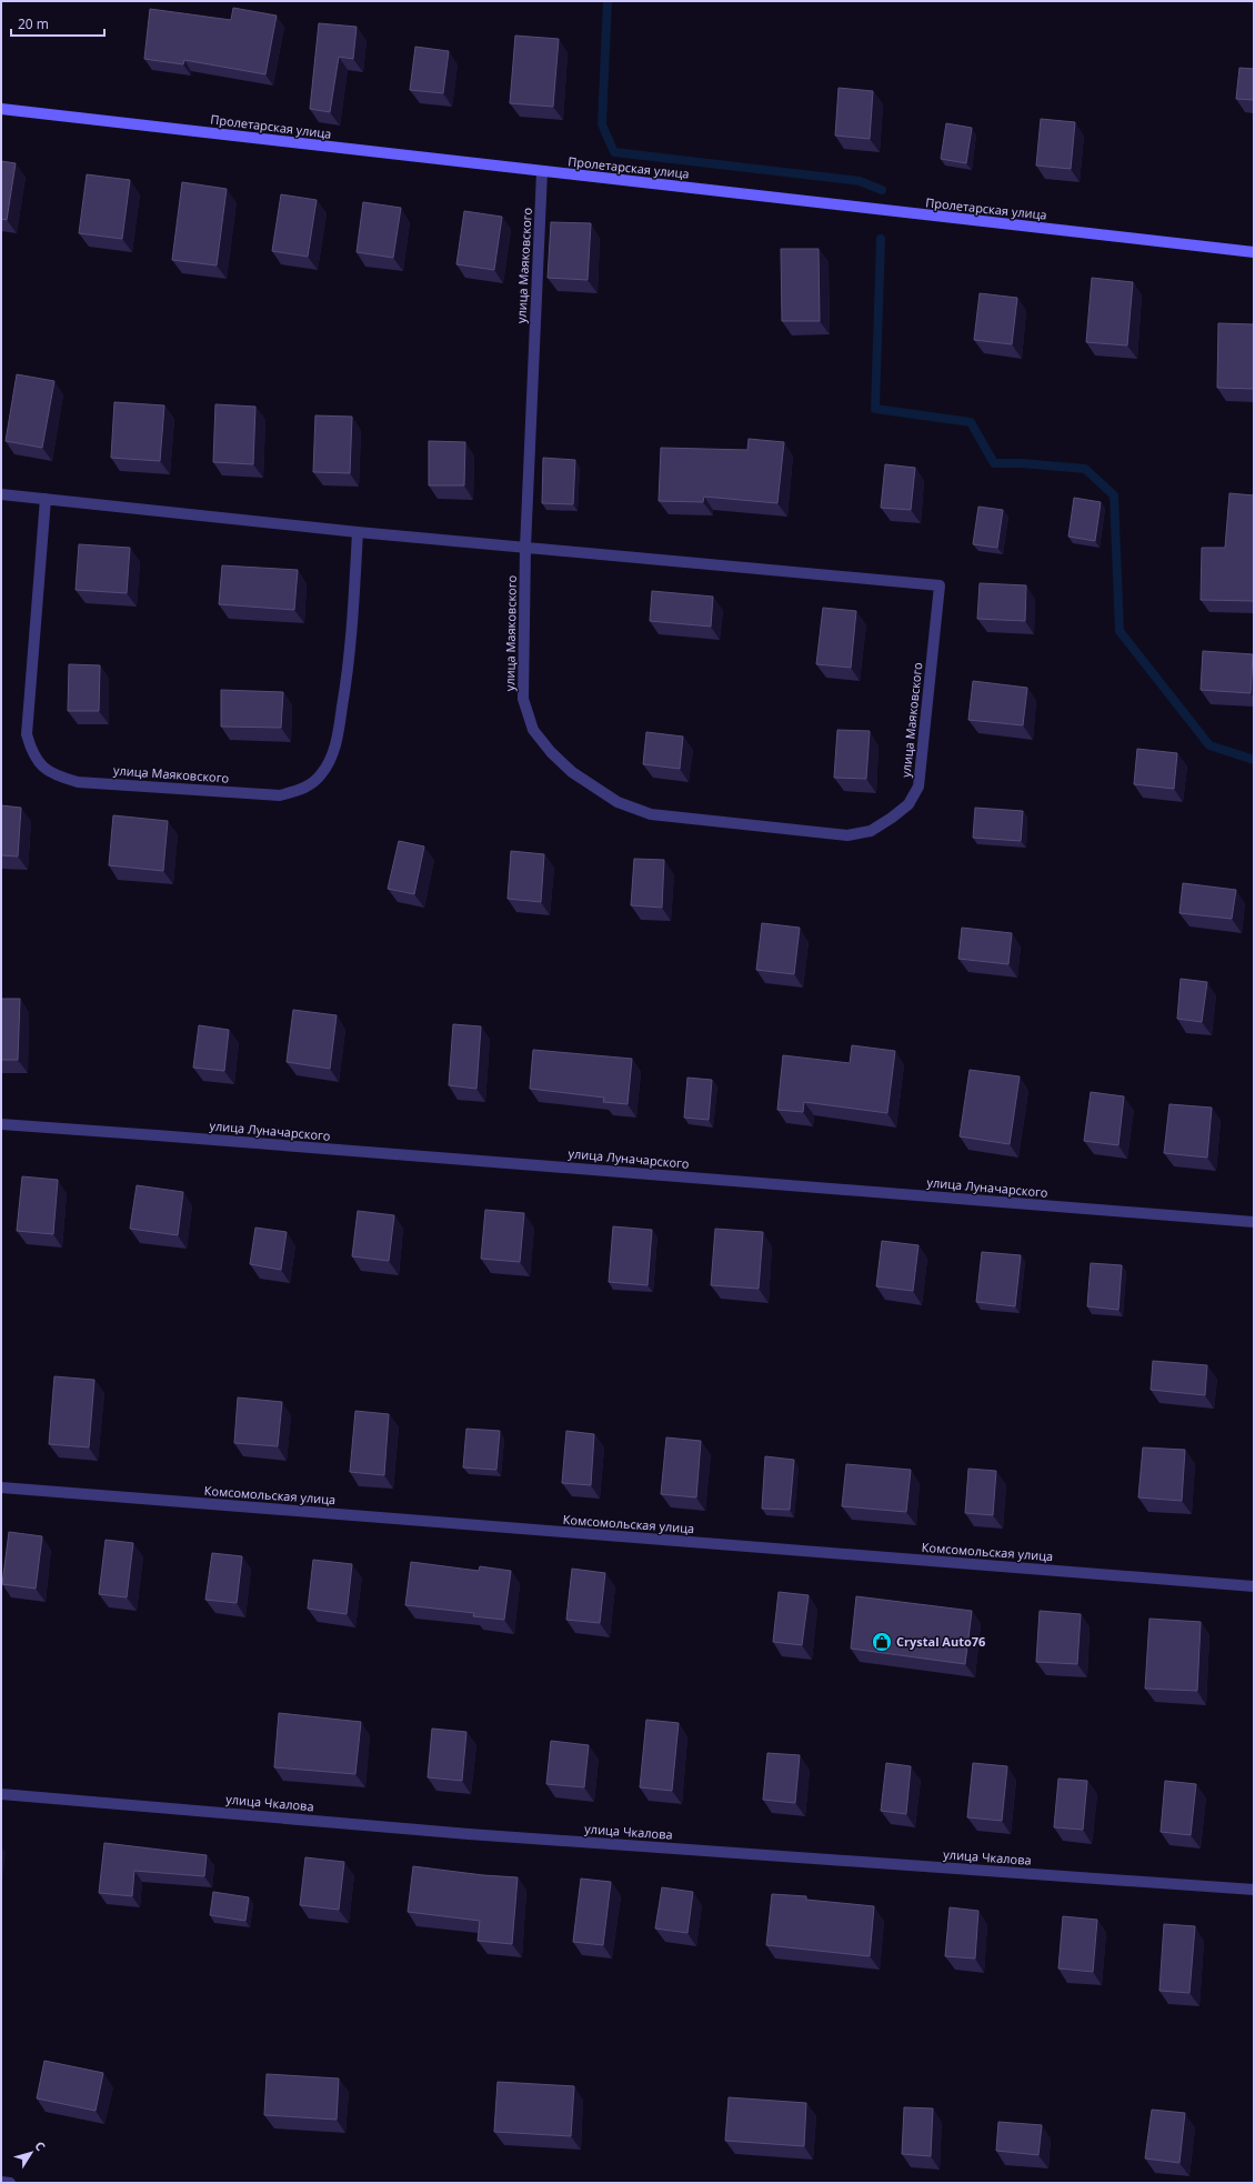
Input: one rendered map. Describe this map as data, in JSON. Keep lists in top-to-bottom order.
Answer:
{
  "streets": {
    "main road": ["Пролетарская улица"],
    "street": [
      "улица Маяковского",
      "улица Луначарского",
      "Комсомольская улица",
      "улица Чкалова"
    ]
  },
  "crossings": [
    ["Пролетарская улица", "улица Маяковского"]
  ],
  "places": {
    "shop": ["Crystal Auto76"]
  },
  "scale_bar": "20 m",
  "north": "top right"
}
